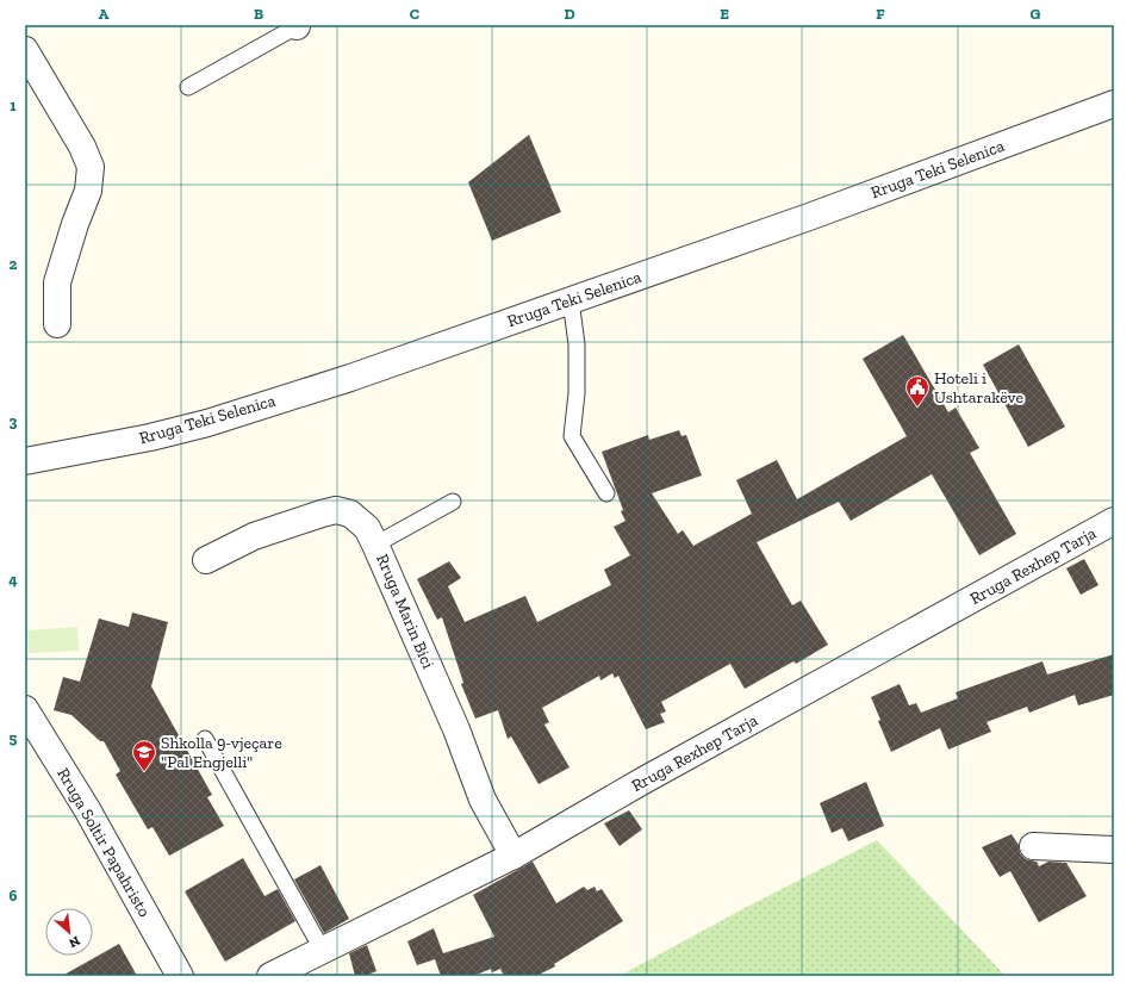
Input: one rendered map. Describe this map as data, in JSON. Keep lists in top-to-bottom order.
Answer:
{
  "streets": {
    "street": [
      "Rruga Teki Selenica",
      "Rruga Rexhep Tarja",
      "Rruga Marin Bici",
      "Rruga Soltir Papahristo"
    ]
  },
  "crossings": [
    ["Rruga Rexhep Tarja", "Rruga Marin Bici"]
  ],
  "places": {
    "public building": ["Hoteli i Ushtarakëve"],
    "school or university": ["Shkolla 9-vjeçare \"Pal Engjelli\""]
  },
  "north": "bottom right",
  "grid": {
    "columns": [
      "A",
      "B",
      "C",
      "D",
      "E",
      "F",
      "G"
    ],
    "rows": [
      "1",
      "2",
      "3",
      "4",
      "5",
      "6"
    ]
  }
}
